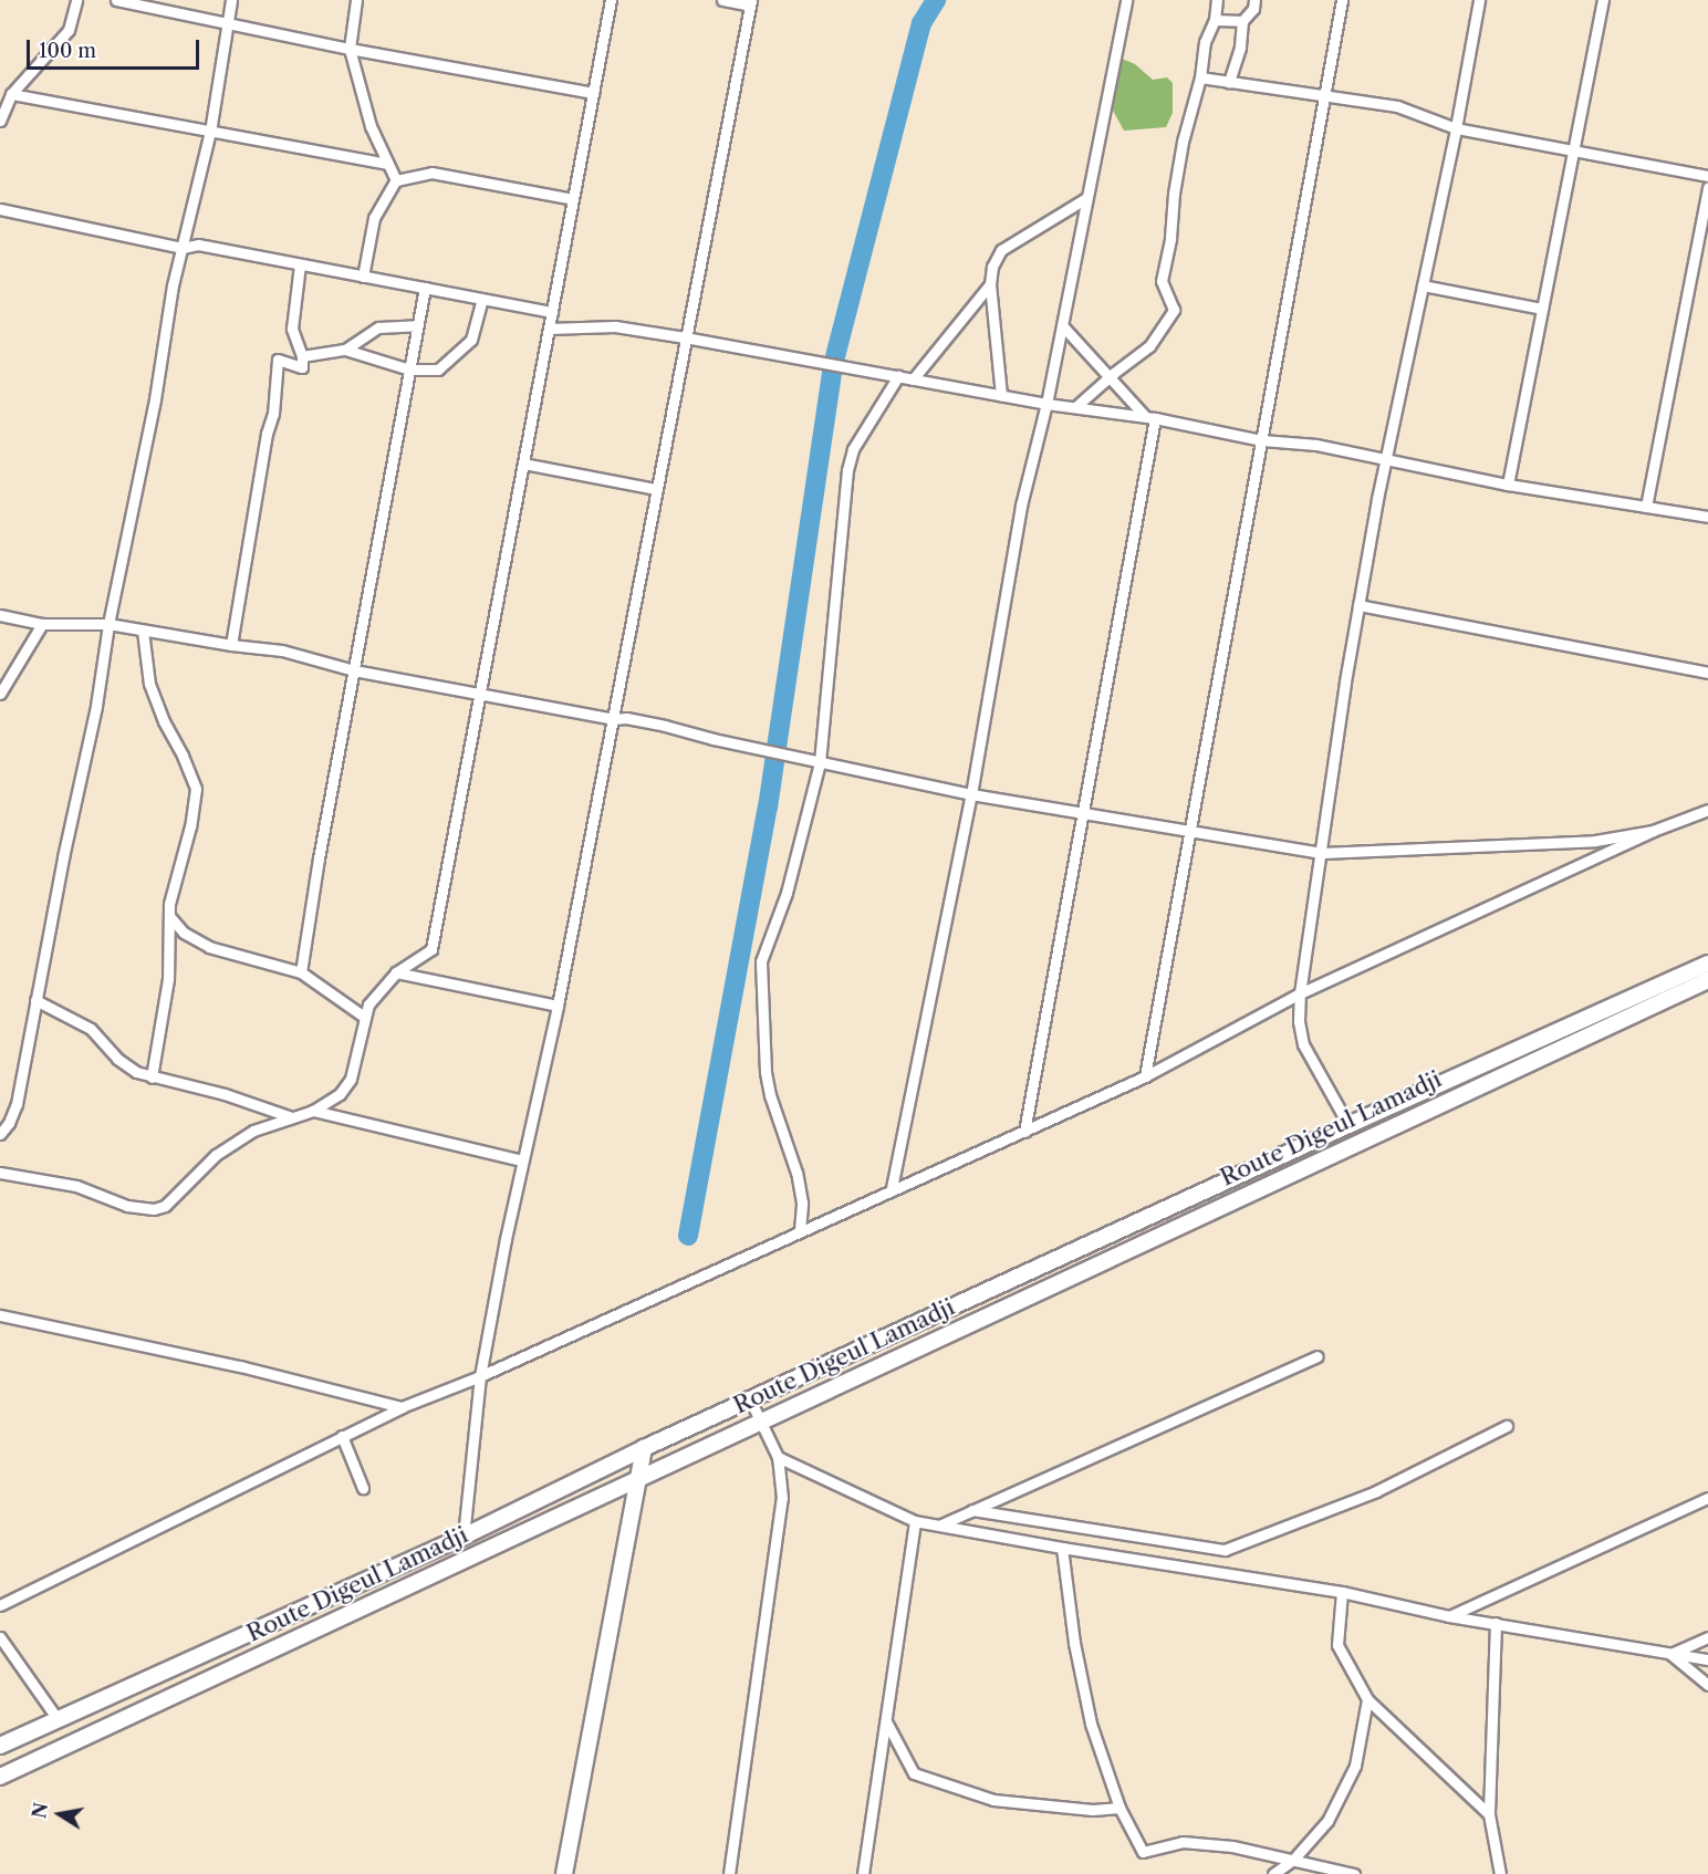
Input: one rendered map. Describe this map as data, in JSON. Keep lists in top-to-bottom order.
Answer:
{
  "streets": {
    "main road": ["Route Digeul Lamadji"]
  },
  "scale_bar": "100 m",
  "north": "left"
}
